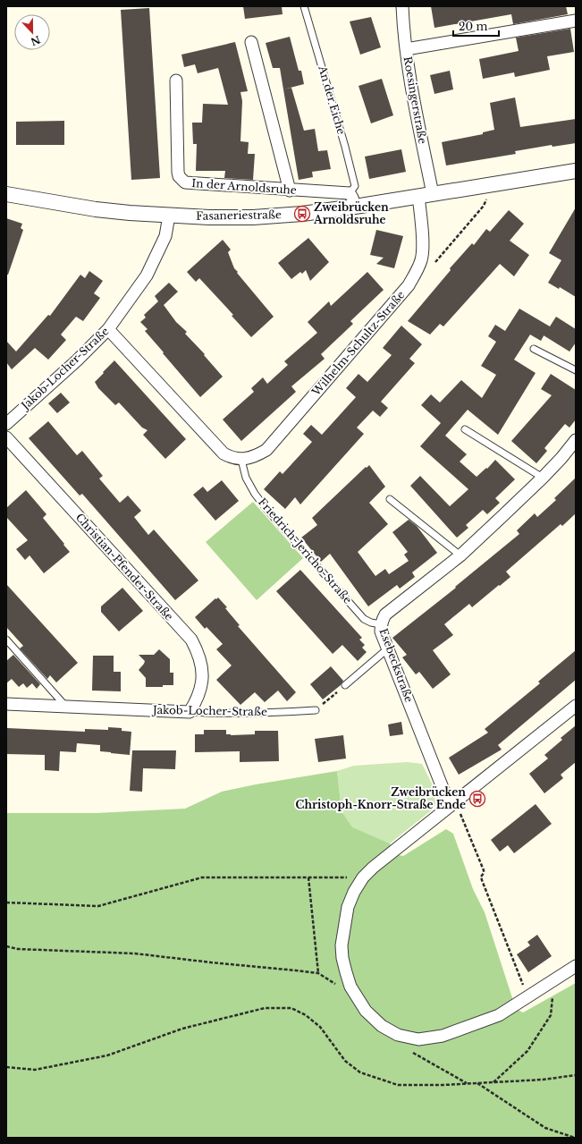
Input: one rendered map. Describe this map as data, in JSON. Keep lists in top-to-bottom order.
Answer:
{
  "streets": {
    "street": [
      "Roesingerstraße",
      "In der Arnoldsruhe",
      "Fasaneriestraße",
      "Wilhelm-Schultz-Straße",
      "Jakob-Locher-Straße",
      "Christian-Pfender-Straße",
      "Esebeckstraße"
    ],
    "lane": ["An der Eiche", "Friedrich-Jericho-Straße"]
  },
  "crossings": [
    ["An der Eiche", "In der Arnoldsruhe"],
    ["Roesingerstraße", "Fasaneriestraße"],
    ["Roesingerstraße", "Wilhelm-Schultz-Straße"],
    ["Fasaneriestraße", "Wilhelm-Schultz-Straße"],
    ["Fasaneriestraße", "Jakob-Locher-Straße"],
    ["Wilhelm-Schultz-Straße", "Friedrich-Jericho-Straße"],
    ["Jakob-Locher-Straße", "Christian-Pfender-Straße"],
    ["Friedrich-Jericho-Straße", "Esebeckstraße"]
  ],
  "places": {
    "bus stop": ["Zweibrücken Arnoldsruhe", "Zweibrücken Christoph-Knorr-Straße Ende"]
  },
  "scale_bar": "20 m",
  "north": "bottom"
}
